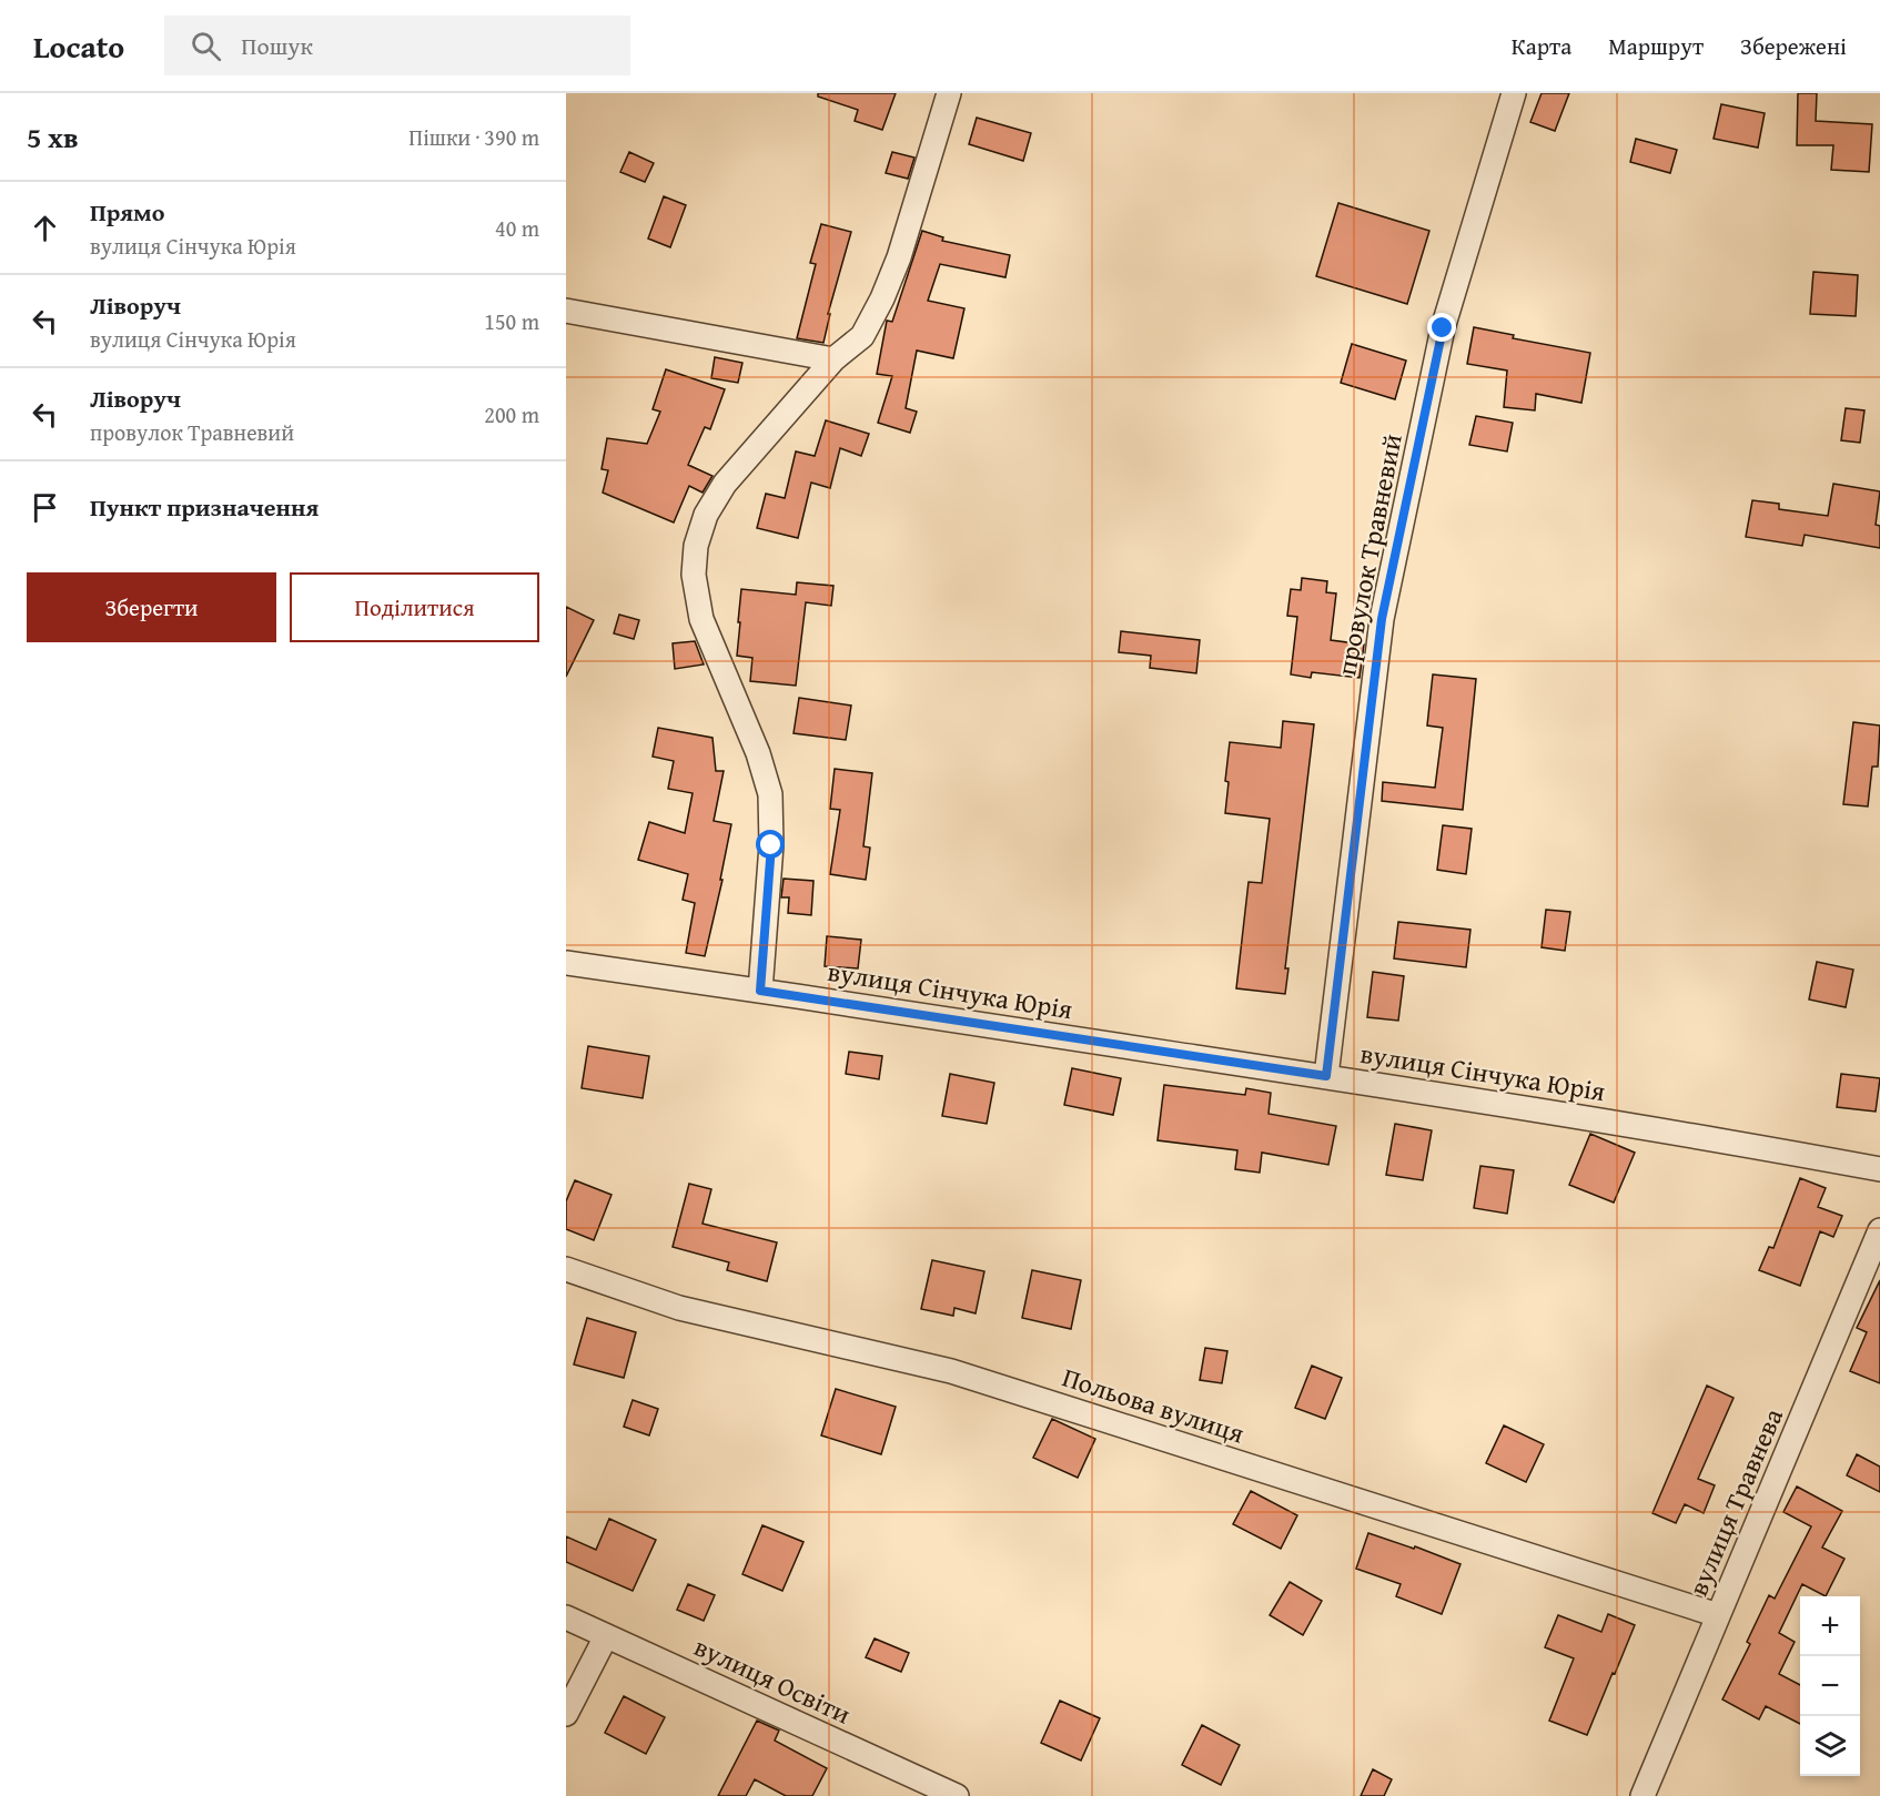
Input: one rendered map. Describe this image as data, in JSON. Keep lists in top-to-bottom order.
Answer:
{
  "streets": {
    "street": [
      "провулок Травневий",
      "вулиця Сінчука Юрія",
      "Польова вулиця",
      "вулиця Травнева",
      "вулиця Освіти"
    ]
  },
  "crossings": [
    ["провулок Травневий", "вулиця Сінчука Юрія"],
    ["Польова вулиця", "вулиця Травнева"]
  ],
  "page": {
    "header": "Locato",
    "search": "Пошук",
    "nav": ["Карта", "Маршрут", "Збережені"],
    "heading": ["5 хв", "Пішки · 390 m"],
    "list": [
      ["Прямо", "вулиця Сінчука Юрія", "40 m"],
      ["Ліворуч", "вулиця Сінчука Юрія", "150 m"],
      ["Ліворуч", "провулок Травневий", "200 m"],
      "Пункт призначення"
    ],
    "buttons": ["Зберегти", "Поділитися"],
    "map_buttons": ["+", "−"]
  }
}
